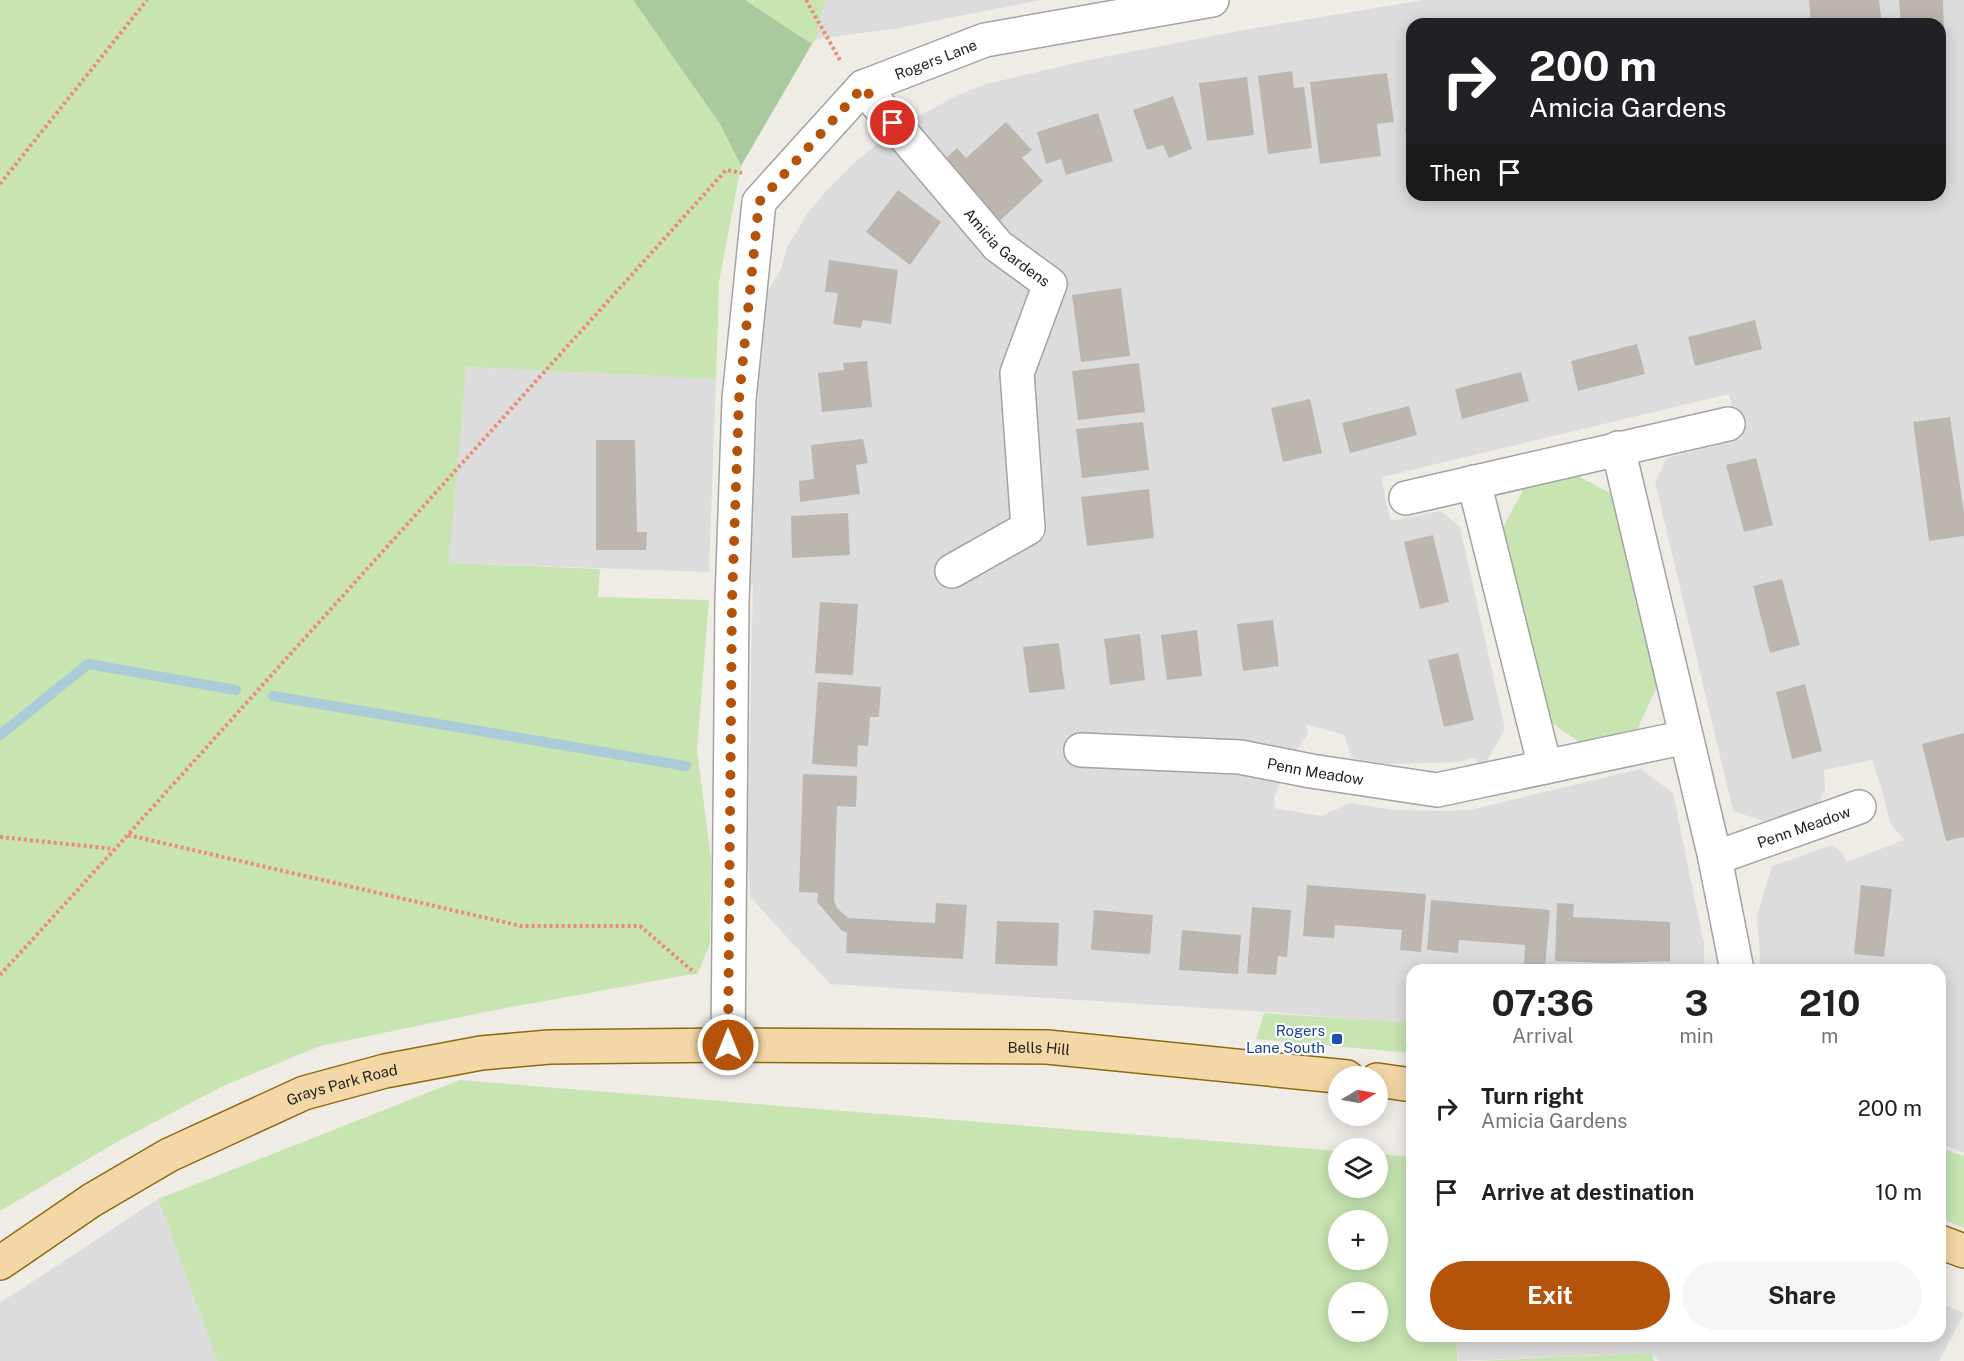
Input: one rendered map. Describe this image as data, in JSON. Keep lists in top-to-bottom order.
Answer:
{
  "streets": {
    "main road": ["Bells Hill", "Grays Park Road"],
    "street": ["Rogers Lane", "Amicia Gardens", "Penn Meadow"]
  },
  "crossings": [
    ["Rogers Lane", "Amicia Gardens"],
    ["Rogers Lane", "Bells Hill"],
    ["Rogers Lane", "Grays Park Road"],
    ["Bells Hill", "Grays Park Road"]
  ],
  "places": {
    "transit": ["Rogers Lane South"]
  },
  "north": "right",
  "page": {
    "turn": ["200 m", "Amicia Gardens"],
    "then": "Then",
    "eta": [
      "07:36",
      "Arrival",
      "3",
      "min",
      "210",
      "m"
    ],
    "map_buttons": ["+", "−"],
    "list": [
      {
        "name": "Turn right",
        "note": "Amicia Gardens",
        "value": "200 m"
      },
      {
        "name": "Arrive at destination",
        "value": "10 m"
      }
    ],
    "buttons": ["Exit", "Share"]
  }
}
